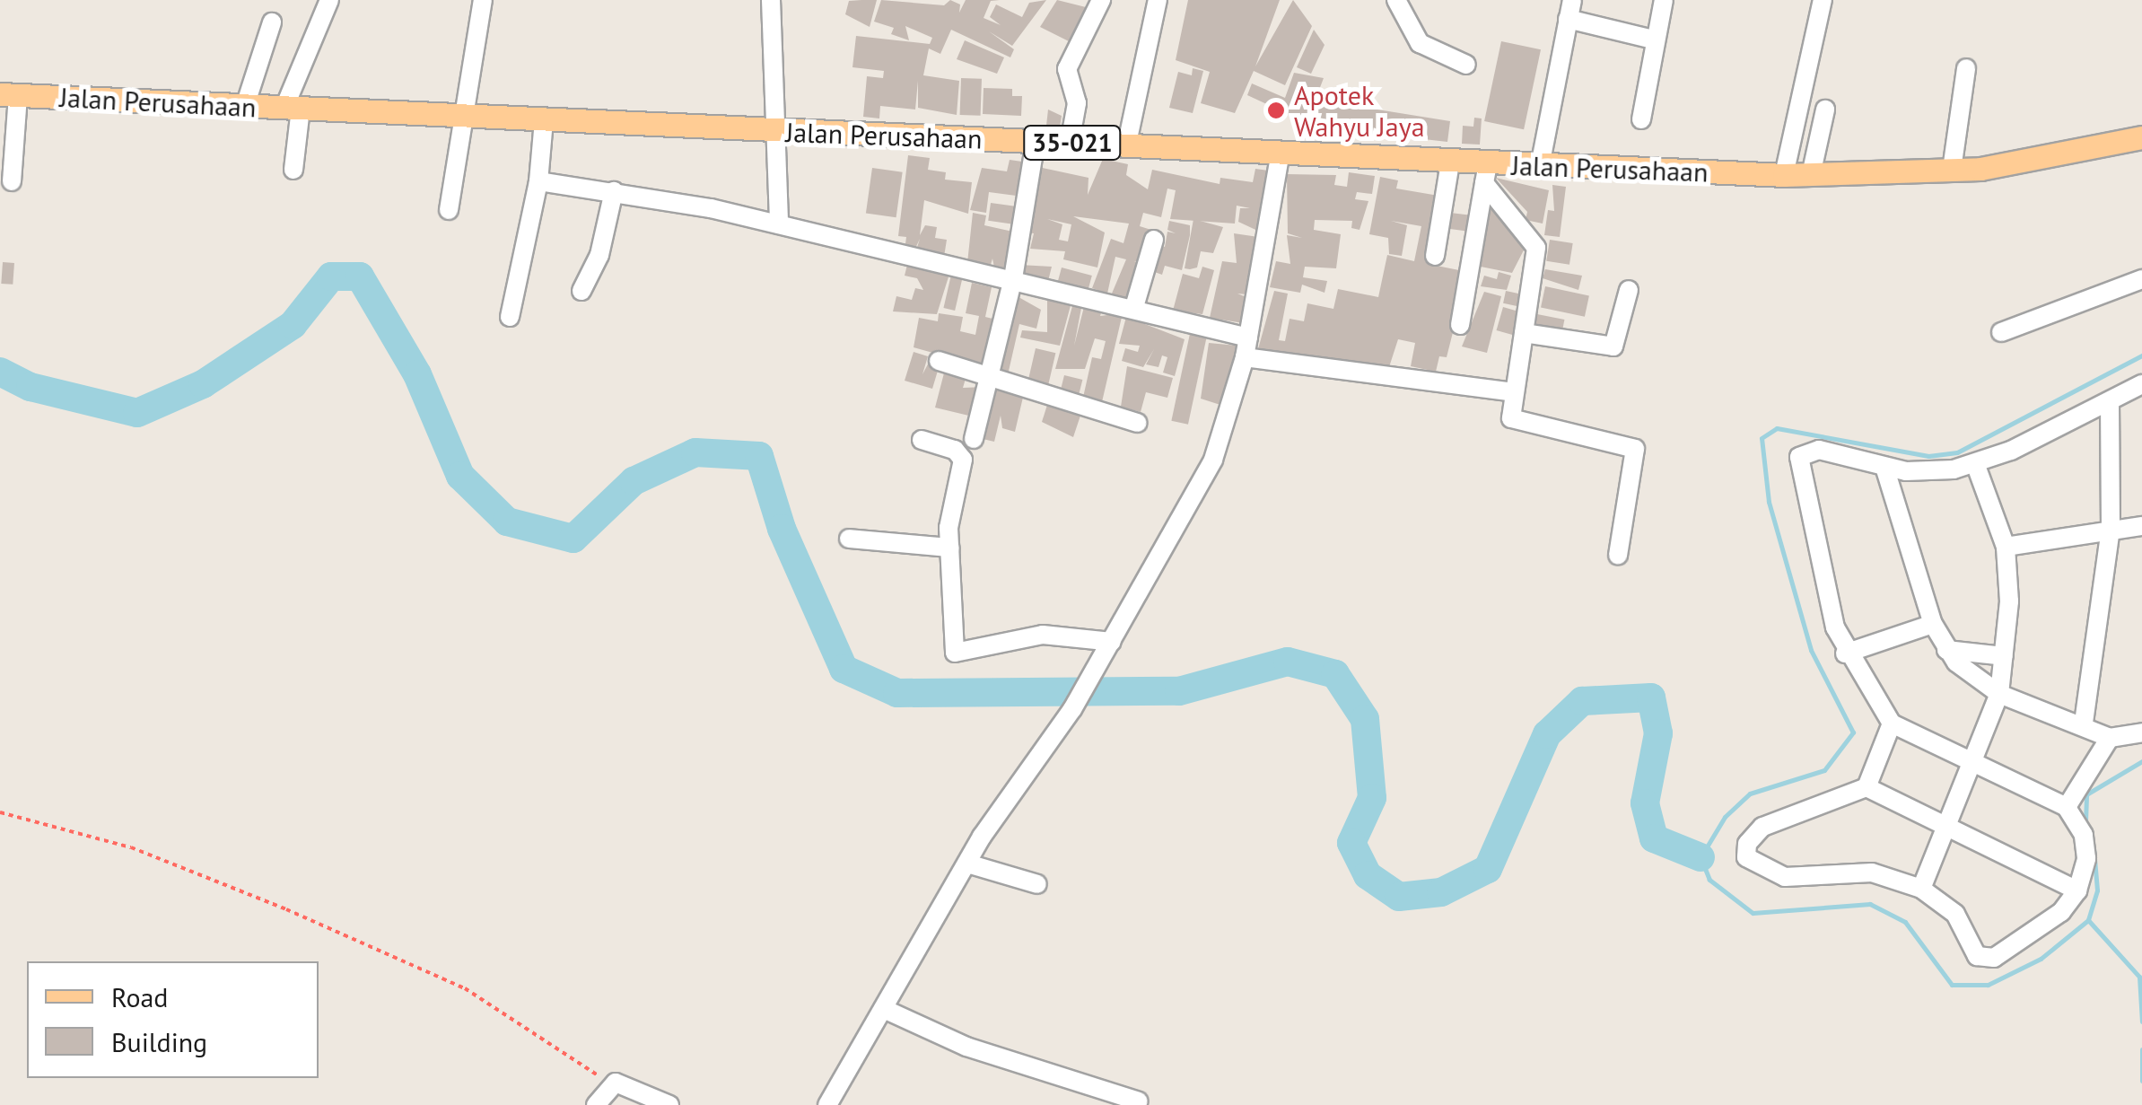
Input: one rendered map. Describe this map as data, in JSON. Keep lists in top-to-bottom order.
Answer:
{
  "streets": {
    "main road": ["Jalan Perusahaan", "35-021"]
  },
  "places": ["Apotek Wahyu Jaya"],
  "legend": ["Road", "Building"]
}
